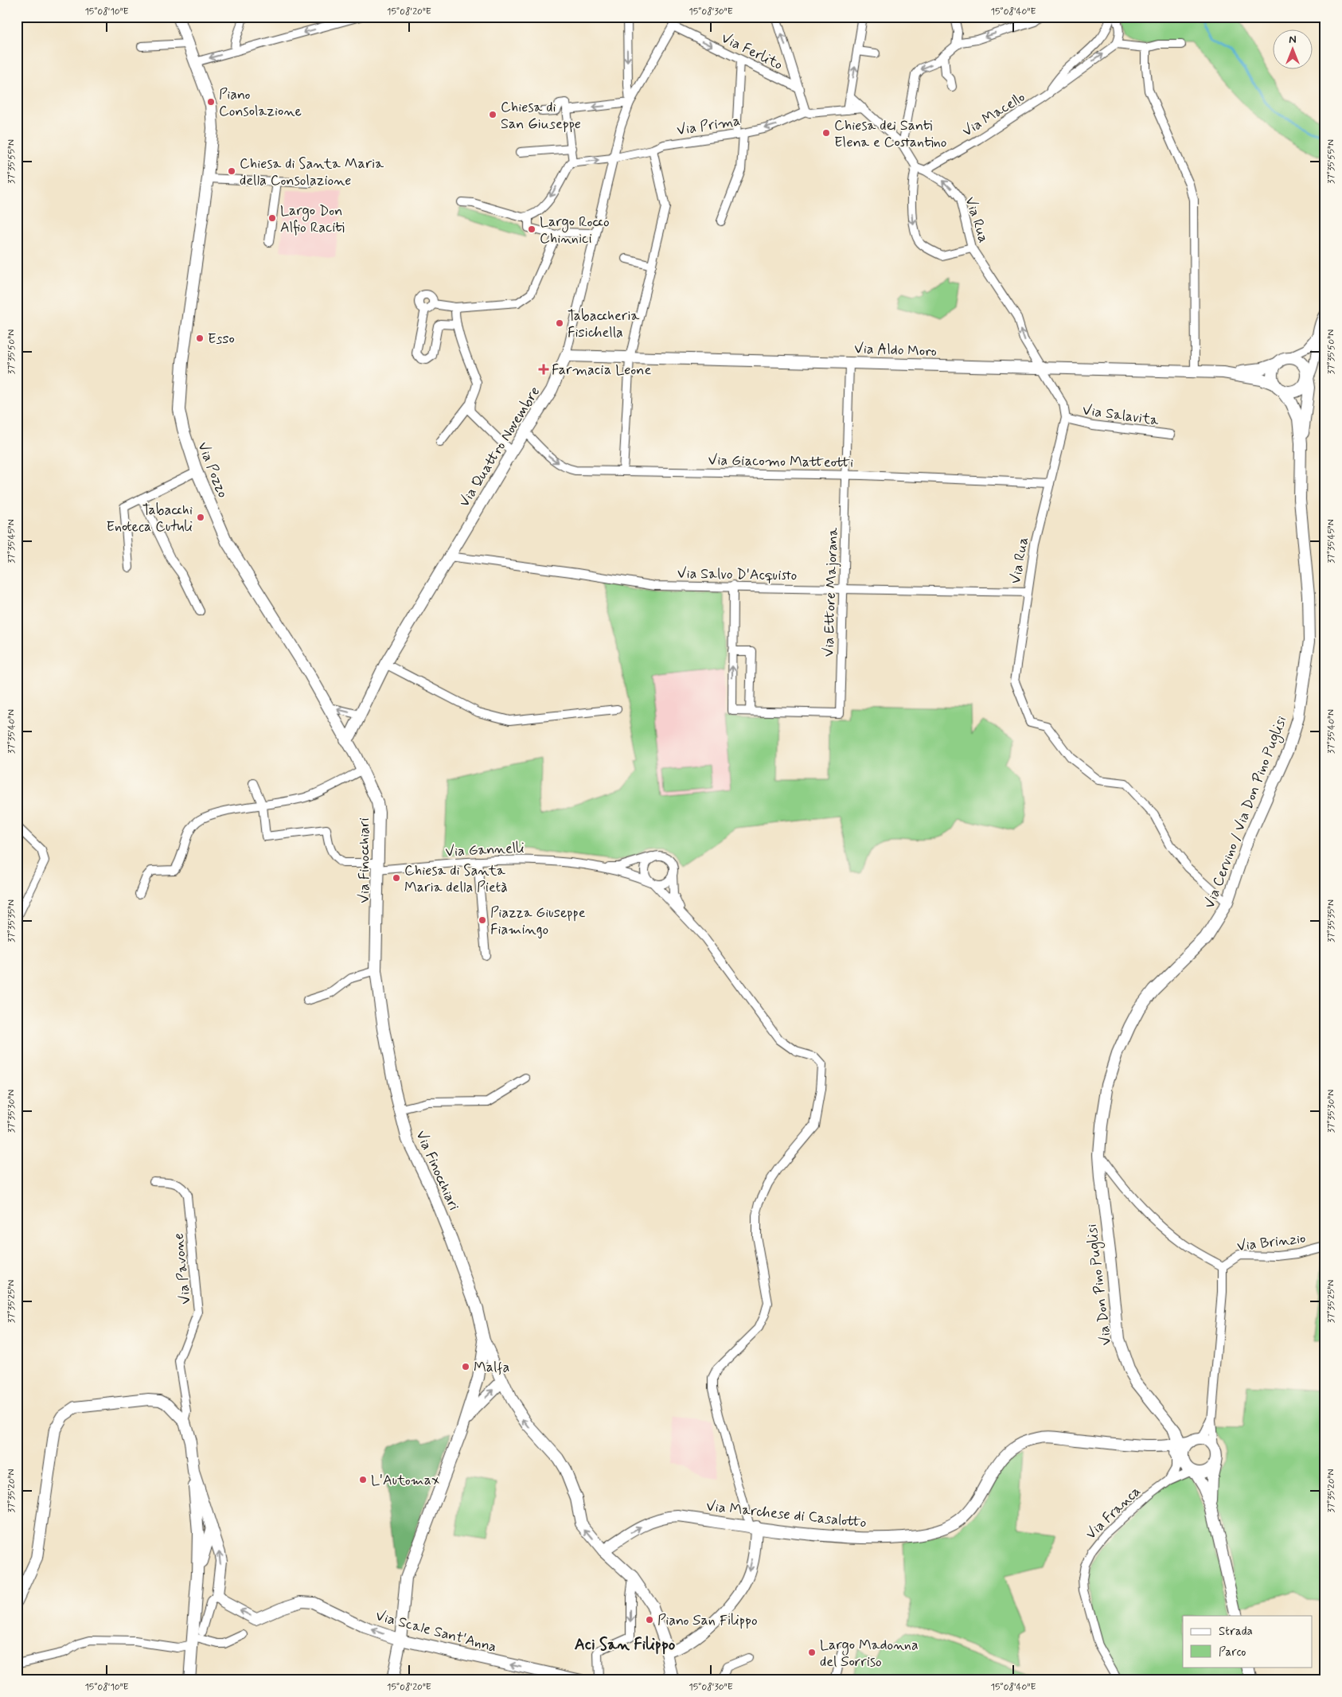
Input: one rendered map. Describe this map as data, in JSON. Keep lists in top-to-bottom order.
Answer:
{
  "streets": {
    "street": [
      "Via Ferlito",
      "Via Macello",
      "Via Prima",
      "Via Rua",
      "Via Aldo Moro",
      "Via Salavita",
      "Via Quattro Novembre",
      "Via Giacomo Matteotti",
      "Via Pozzo",
      "Via Salvo D'Acquisto",
      "Via Ettore Majorana",
      "Via Cervino / Via Don Pino Puglisi",
      "Via Gannelli",
      "Via Finocchiari",
      "Via Brinzio",
      "Via Pavone",
      "Via Don Pino Puglisi",
      "Via Franca",
      "Via Marchese di Casalotto",
      "Via Scale Sant'Anna"
    ]
  },
  "crossings": [
    ["Via Ferlito", "Via Quattro Novembre"],
    ["Via Macello", "Via Rua"],
    ["Via Prima", "Via Quattro Novembre"],
    ["Via Rua", "Via Aldo Moro"],
    ["Via Rua", "Via Salavita"],
    ["Via Rua", "Via Giacomo Matteotti"],
    ["Via Rua", "Via Salvo D'Acquisto"],
    ["Via Rua", "Via Cervino / Via Don Pino Puglisi"],
    ["Via Aldo Moro", "Via Quattro Novembre"],
    ["Via Aldo Moro", "Via Ettore Majorana"],
    ["Via Quattro Novembre", "Via Giacomo Matteotti"],
    ["Via Quattro Novembre", "Via Pozzo"],
    ["Via Quattro Novembre", "Via Salvo D'Acquisto"],
    ["Via Quattro Novembre", "Via Finocchiari"],
    ["Via Giacomo Matteotti", "Via Ettore Majorana"],
    ["Via Pozzo", "Via Finocchiari"],
    ["Via Salvo D'Acquisto", "Via Ettore Majorana"],
    ["Via Cervino / Via Don Pino Puglisi", "Via Don Pino Puglisi"],
    ["Via Gannelli", "Via Finocchiari"],
    ["Via Gannelli", "Via Marchese di Casalotto"],
    ["Via Finocchiari", "Via Marchese di Casalotto"]
  ],
  "one_way": ["Via Ferlito", "Via Scale Sant'Anna"],
  "districts": ["Aci San Filippo"],
  "places": {
    "other": [
      "Piano Consolazione",
      "Chiesa di San Giuseppe",
      "Chiesa dei Santi Elena e Costantino",
      "Chiesa di Santa Maria della Consolazione",
      "Largo Don Alfio Raciti",
      "Largo Rocco Chinnici",
      "Tabaccheria Fisichella",
      "Esso",
      "Tabacchi Enoteca Cutuli",
      "Chiesa di Santa Maria della Pietà",
      "Piazza Giuseppe Fiamingo",
      "Malfa",
      "L'Automax",
      "Piano San Filippo",
      "Largo Madonna del Sorriso"
    ],
    "health": ["Farmacia Leone"]
  },
  "legend": ["Strada", "Parco"],
  "north": "top",
  "coordinates": [
    "15°08'10\"E",
    "15°08'20\"E",
    "15°08'30\"E",
    "15°08'40\"E",
    "37°35'55\"N",
    "37°35'50\"N",
    "37°35'45\"N",
    "37°35'40\"N",
    "37°35'35\"N",
    "37°35'30\"N",
    "37°35'25\"N",
    "37°35'20\"N"
  ]
}
